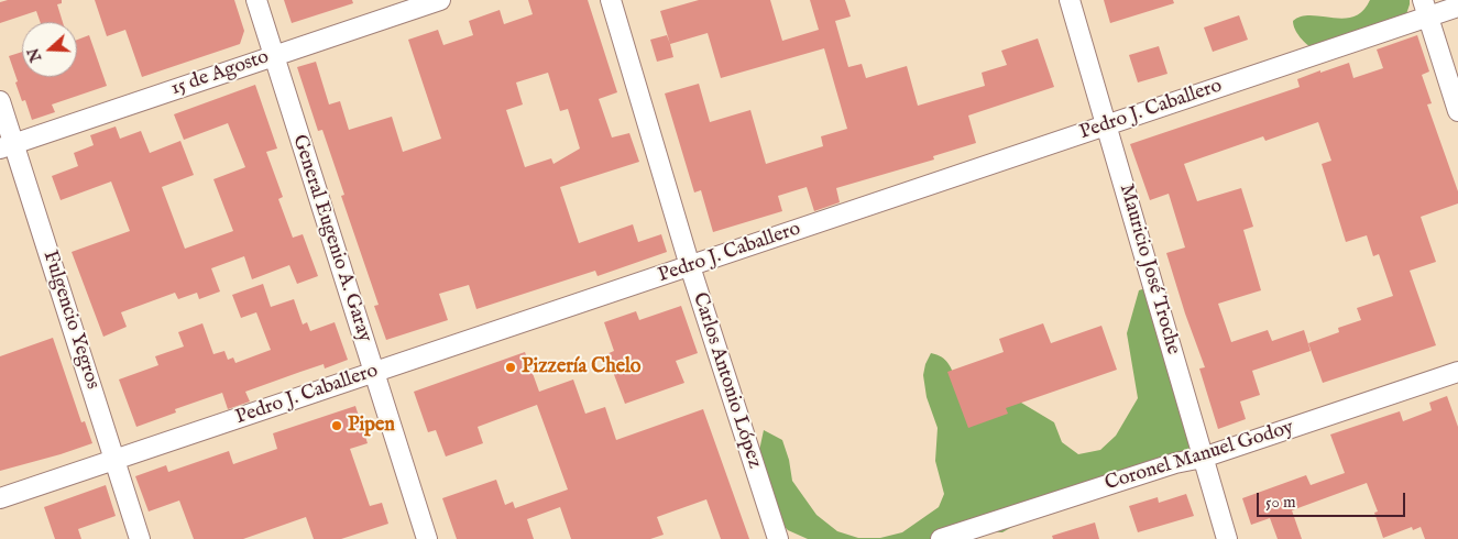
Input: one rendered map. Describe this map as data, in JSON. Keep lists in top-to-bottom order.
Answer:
{
  "streets": {
    "street": [
      "15 de Agosto",
      "Pedro J. Caballero",
      "General Eugenio A. Garay",
      "Mauricio José Troche",
      "Fulgencio Yegros",
      "Carlos Antonio López",
      "Coronel Manuel Godoy"
    ]
  },
  "crossings": [
    ["15 de Agosto", "General Eugenio A. Garay"],
    ["15 de Agosto", "Fulgencio Yegros"],
    ["Pedro J. Caballero", "General Eugenio A. Garay"],
    ["Pedro J. Caballero", "Mauricio José Troche"],
    ["Pedro J. Caballero", "Fulgencio Yegros"],
    ["Pedro J. Caballero", "Carlos Antonio López"],
    ["Mauricio José Troche", "Coronel Manuel Godoy"]
  ],
  "places": ["Pizzería Chelo", "Pipen"],
  "scale_bar": "50 m",
  "north": "left"
}
